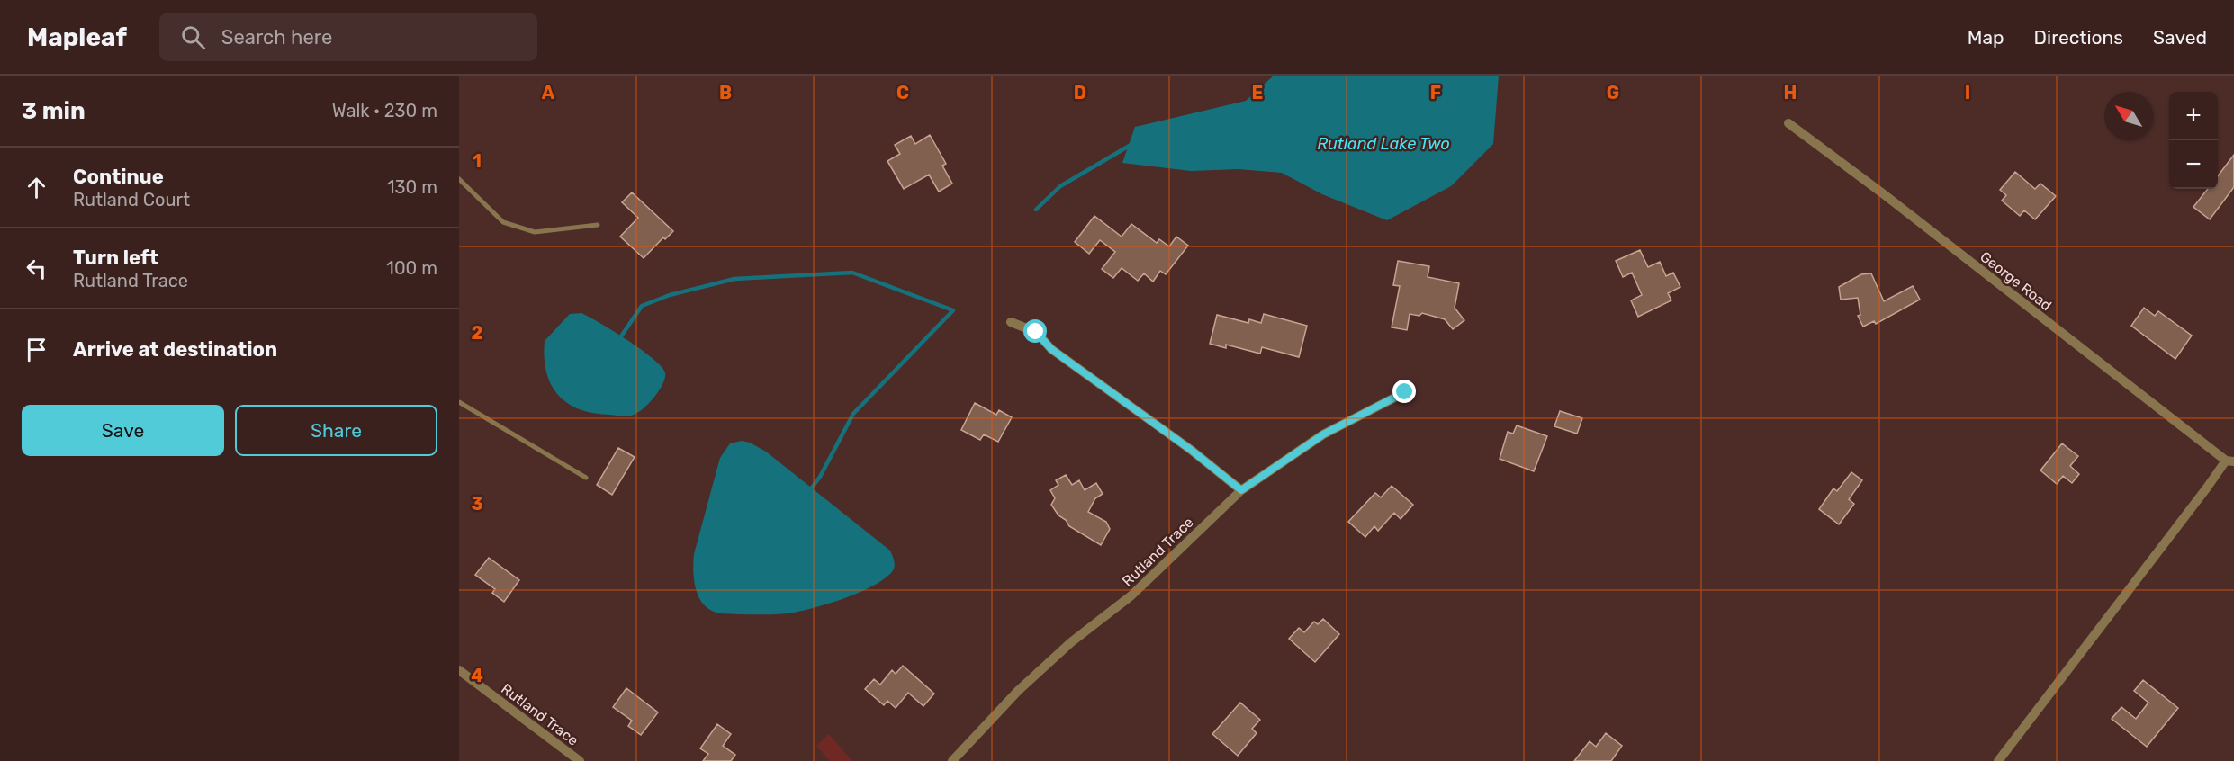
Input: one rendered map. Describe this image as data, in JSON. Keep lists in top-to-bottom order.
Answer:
{
  "streets": {
    "street": ["George Road", "Rutland Trace"]
  },
  "water": ["Rutland Lake Two"],
  "north": "top left",
  "page": {
    "header": "Mapleaf",
    "search": "Search here",
    "nav": ["Map", "Directions", "Saved"],
    "heading": ["3 min", "Walk · 230 m"],
    "map_buttons": ["+", "−"],
    "list": [
      ["Continue", "Rutland Court", "130 m"],
      ["Turn left", "Rutland Trace", "100 m"],
      "Arrive at destination"
    ],
    "buttons": ["Save", "Share"]
  },
  "grid": {
    "columns": [
      "A",
      "B",
      "C",
      "D",
      "E",
      "F",
      "G",
      "H",
      "I"
    ],
    "rows": [
      "1",
      "2",
      "3",
      "4"
    ]
  }
}
